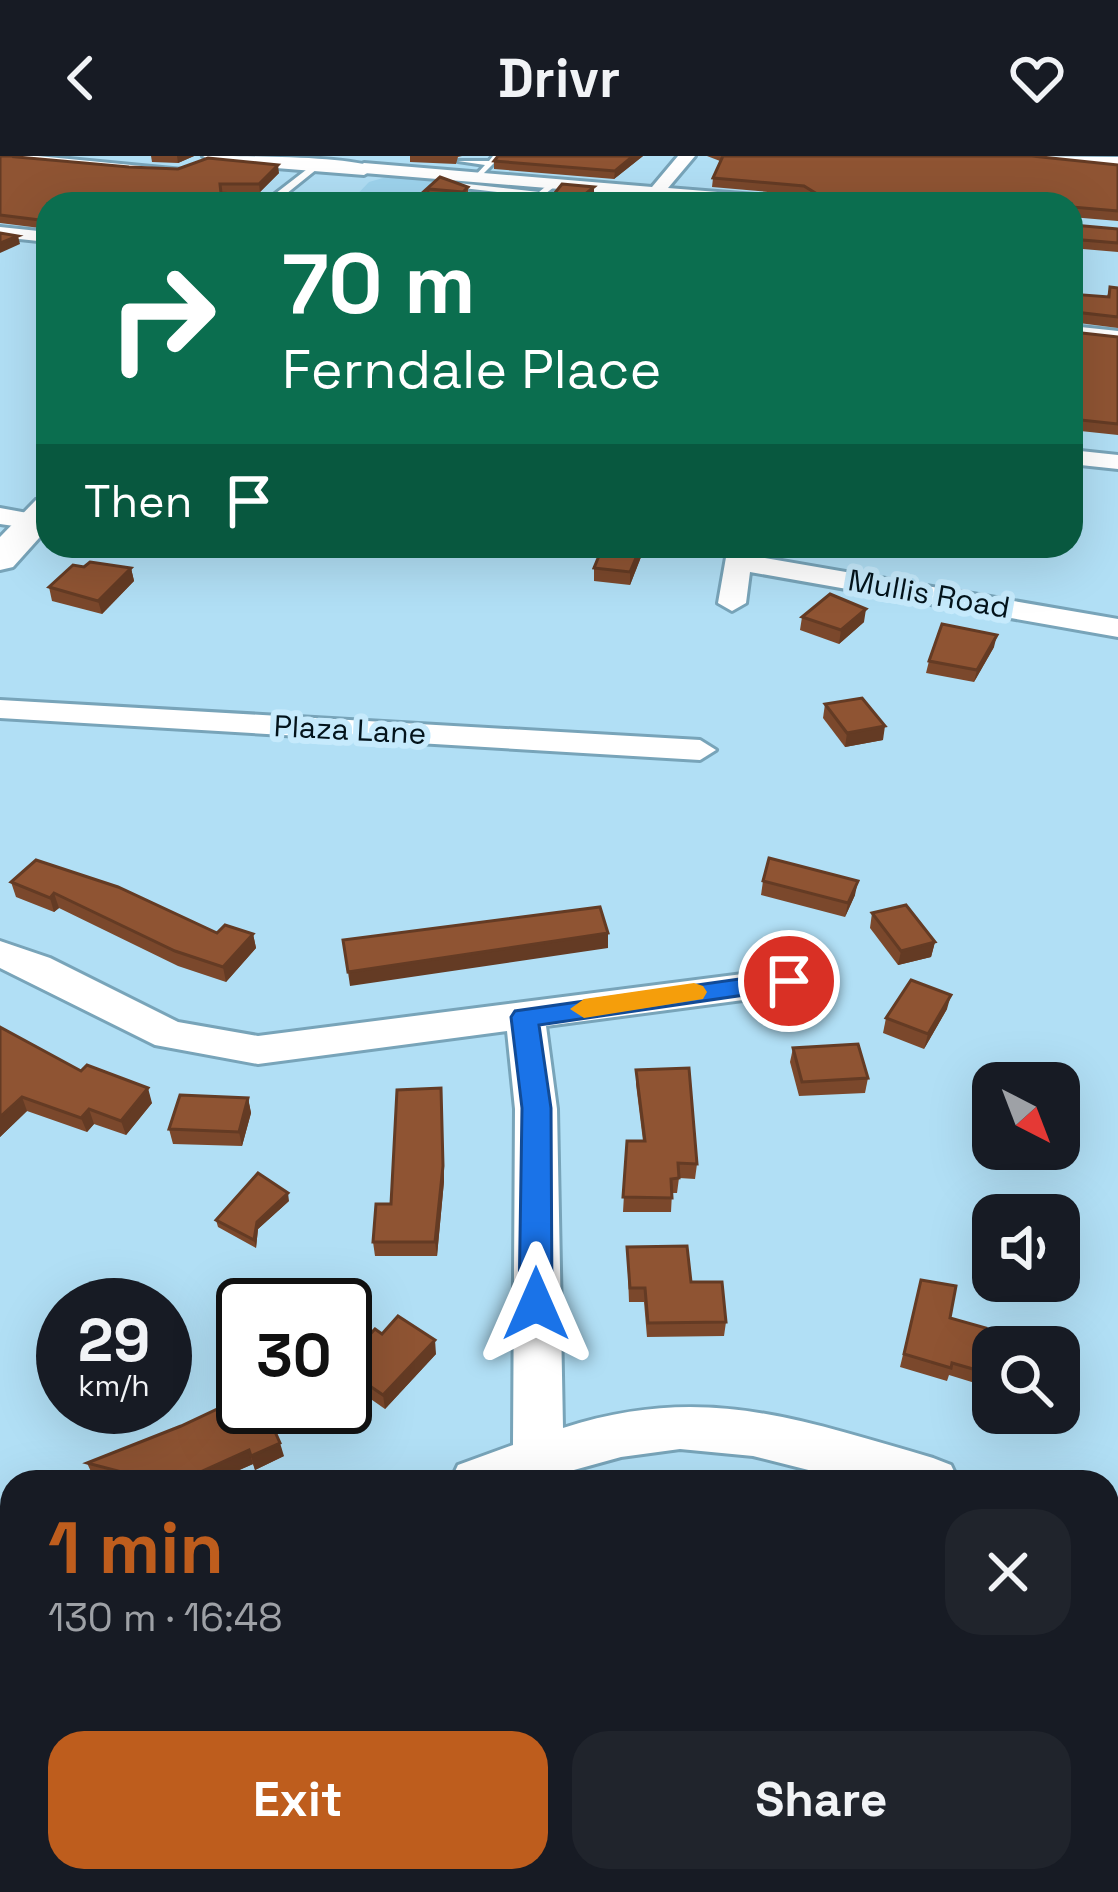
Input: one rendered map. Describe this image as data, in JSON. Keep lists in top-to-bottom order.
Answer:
{
  "streets": {
    "street": ["Mullis Road", "Plaza Lane"]
  },
  "north": "bottom right",
  "page": {
    "header": "Drivr",
    "turn": ["70 m", "Ferndale Place"],
    "then": "Then",
    "speed": "29 km/h",
    "limit": "30",
    "heading": ["1 min", "130 m · 16:48"],
    "buttons": ["Exit", "Share"]
  }
}
